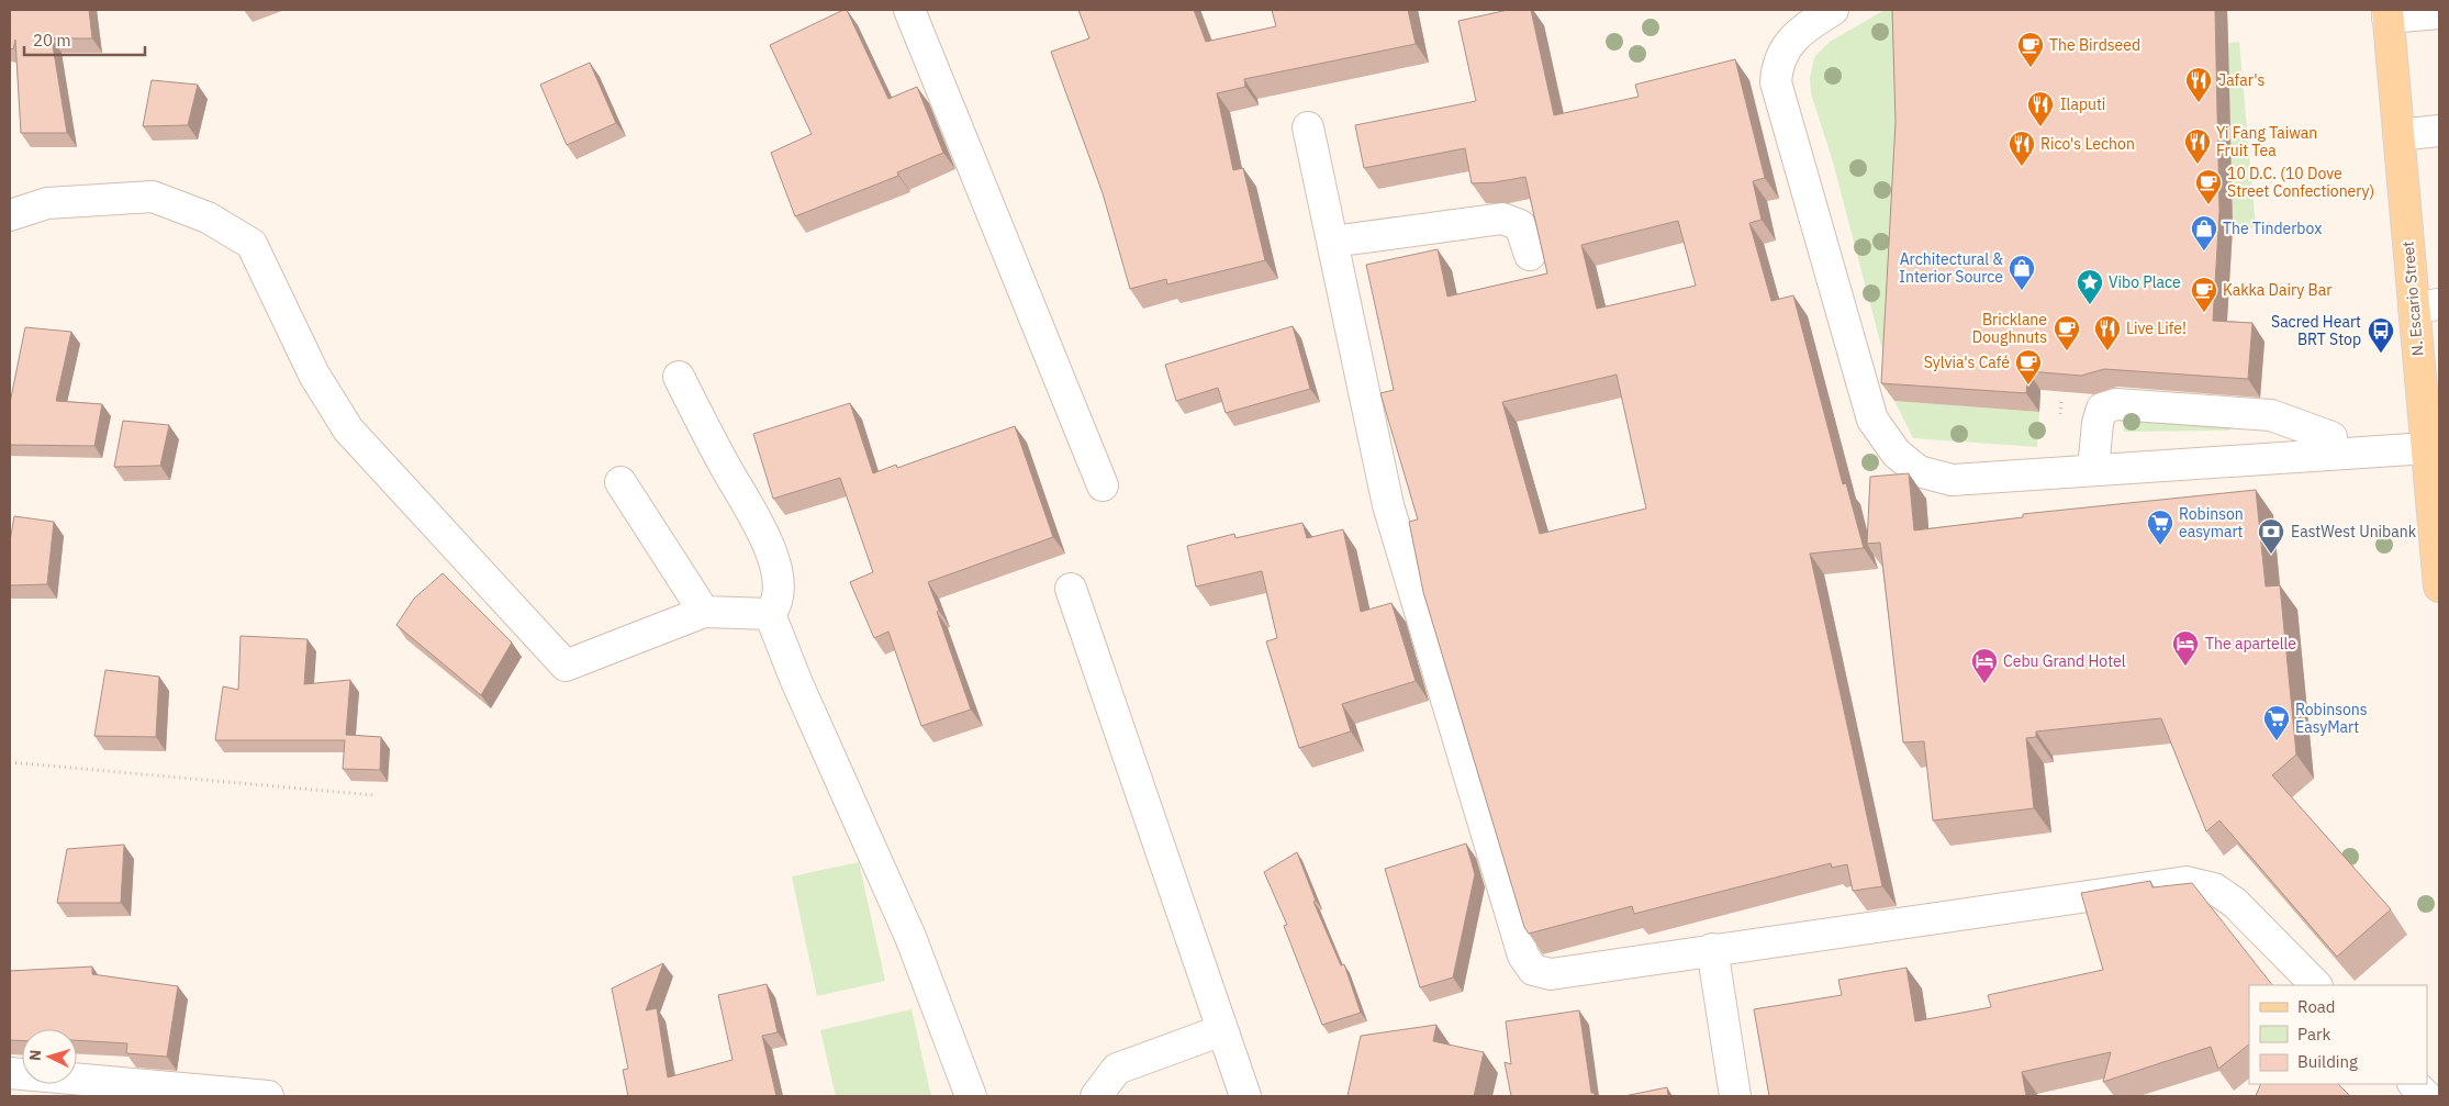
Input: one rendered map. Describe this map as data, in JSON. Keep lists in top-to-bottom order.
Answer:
{
  "streets": {
    "main road": ["N. Escario Street"]
  },
  "places": {
    "cafe": [
      "The Birdseed",
      "10 D.C. (10 Dove Street Confectionery)",
      "Kakka Dairy Bar",
      "Bricklane Doughnuts",
      "Sylvia's Café"
    ],
    "restaurant": [
      "Jafar's",
      "Ilaputi",
      "Yi Fang Taiwan Fruit Tea",
      "Rico's Lechon",
      "Live Life!"
    ],
    "shop": ["The Tinderbox", "Architectural & Interior Source"],
    "place": ["Vibo Place"],
    "bus stop": ["Sacred Heart BRT Stop"],
    "supermarket": ["Robinson easymart", "Robinsons EasyMart"],
    "bank": ["EastWest Unibank"],
    "hotel": ["The apartelle", "Cebu Grand Hotel"]
  },
  "legend": ["Road", "Park", "Building"],
  "scale_bar": "20 m",
  "north": "left"
}
